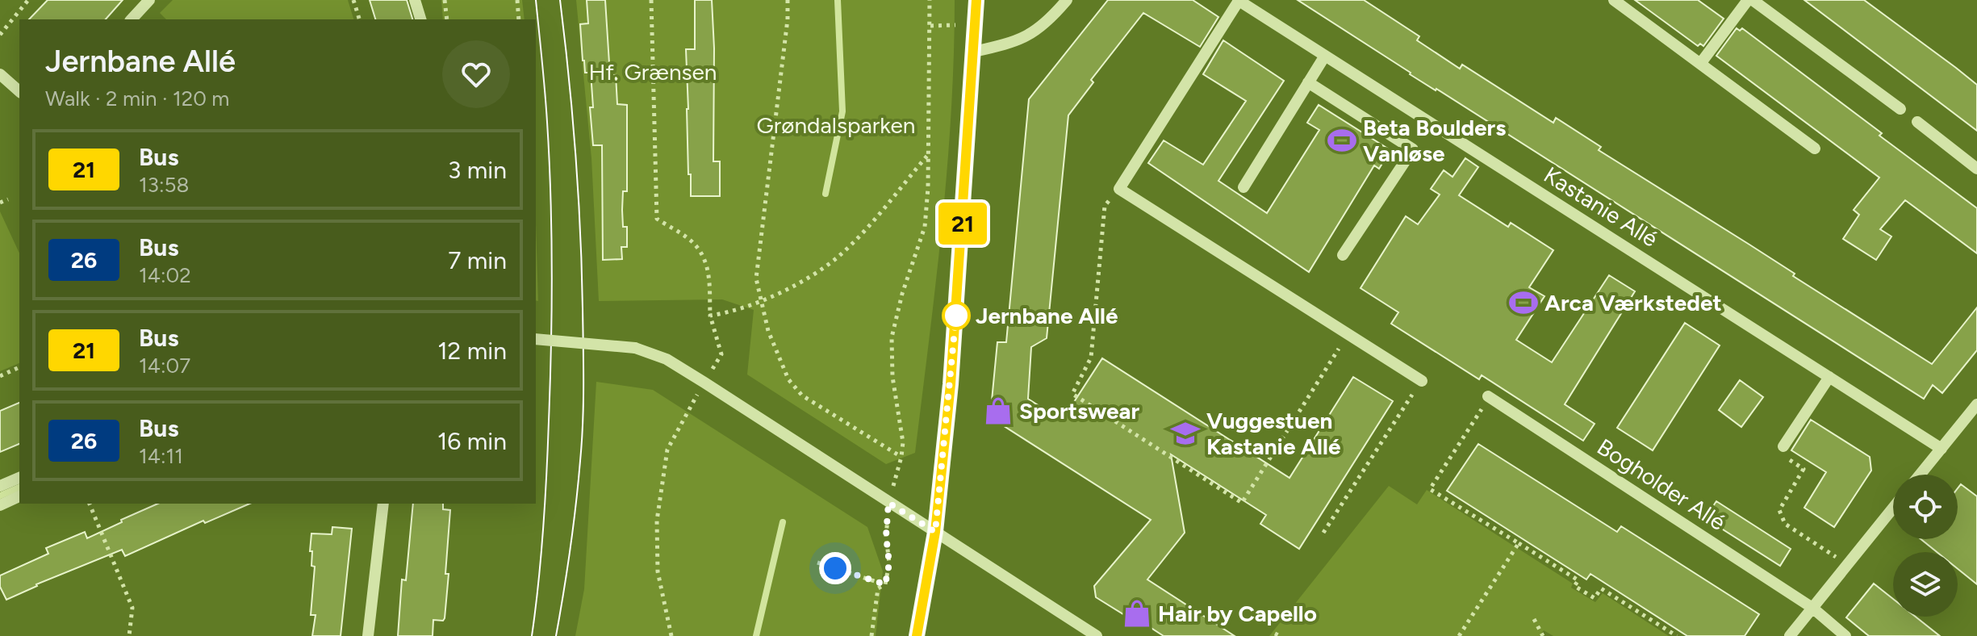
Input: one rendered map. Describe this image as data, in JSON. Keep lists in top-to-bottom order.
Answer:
{
  "streets": {
    "street": ["Kastanie Allé", "Bogholder Allé"]
  },
  "parks": ["Hf. Grænsen", "Grøndalsparken"],
  "places": {
    "sports": ["Beta Boulders Vanløse", "Arca Værkstedet"],
    "other": ["Jernbane Allé"],
    "shop": ["Sportswear", "Hair by Capello"],
    "school or university": ["Vuggestuen Kastanie Allé"]
  },
  "lines": ["bus line 21"],
  "page": {
    "on_map": "21",
    "heading": ["Jernbane Allé", "Walk · 2 min · 120 m"],
    "list": [
      {
        "mark": "21",
        "name": "Bus",
        "note": "13:58",
        "value": "3 min"
      },
      {
        "mark": "26",
        "name": "Bus",
        "note": "14:02",
        "value": "7 min"
      },
      {
        "mark": "21",
        "name": "Bus",
        "note": "14:07",
        "value": "12 min"
      },
      {
        "mark": "26",
        "name": "Bus",
        "note": "14:11",
        "value": "16 min"
      }
    ]
  }
}
